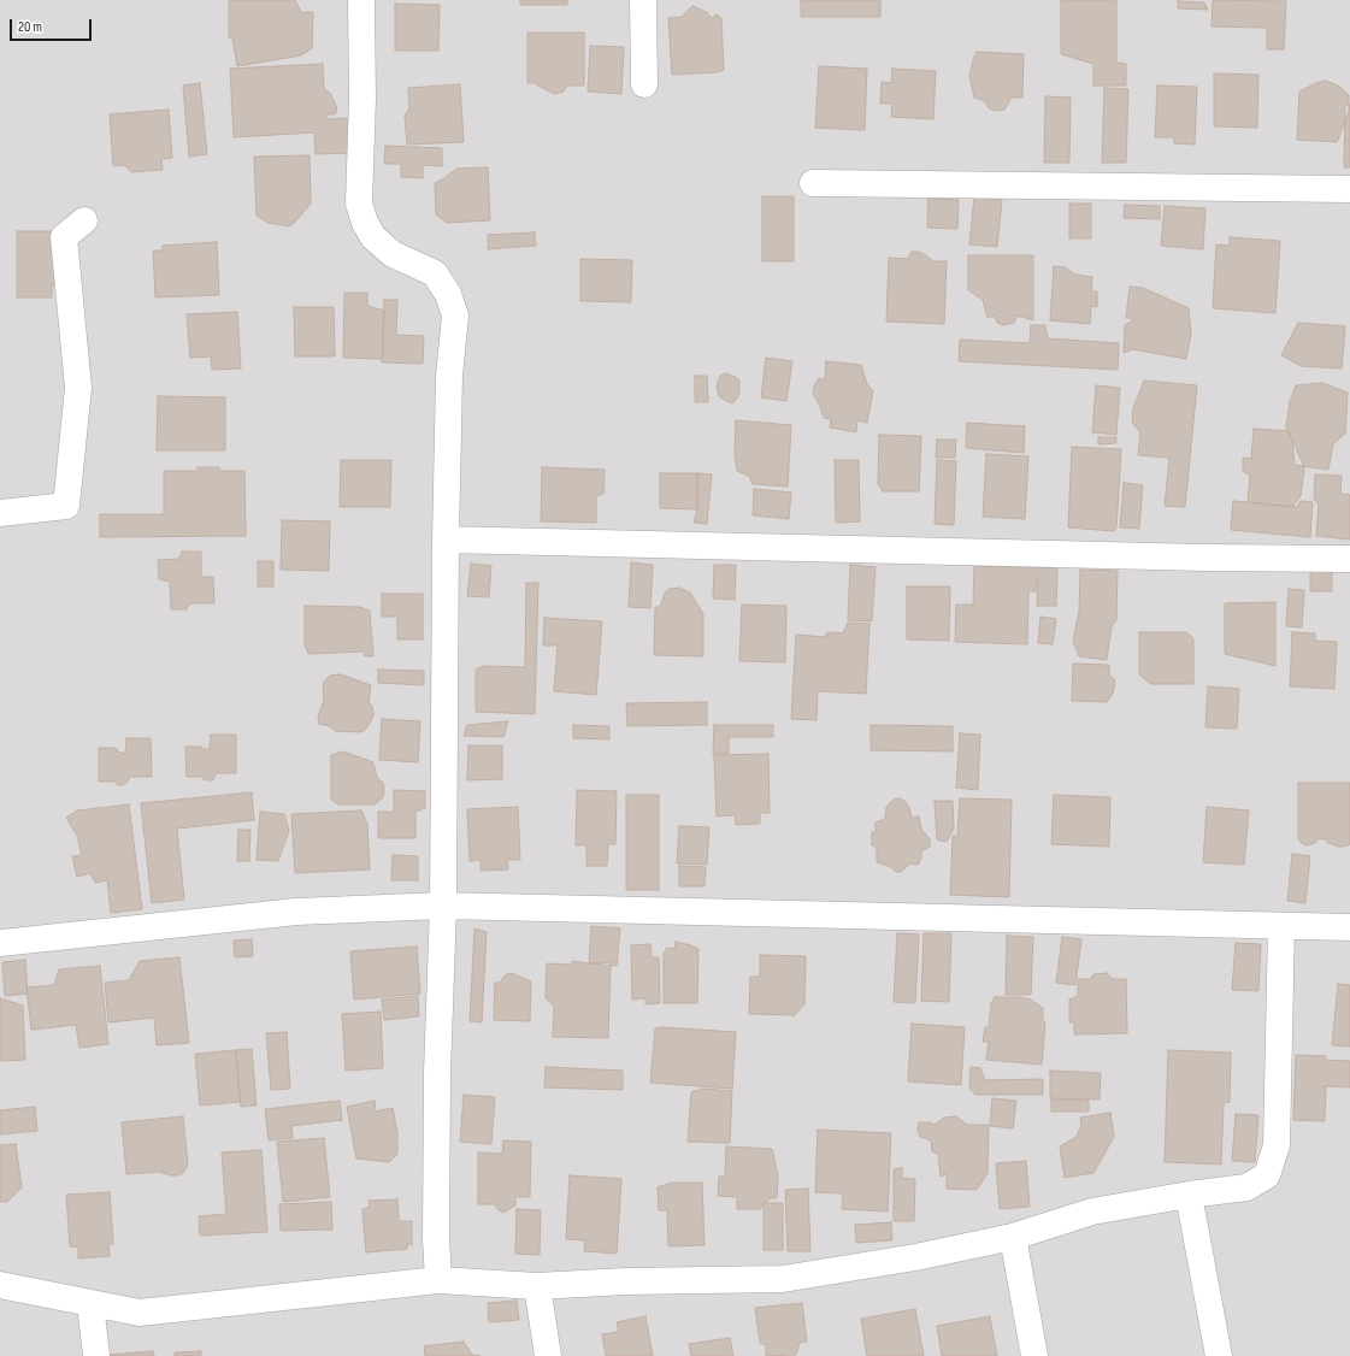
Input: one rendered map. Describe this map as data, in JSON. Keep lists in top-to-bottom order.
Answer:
{
  "scale_bar": "20 m"
}
